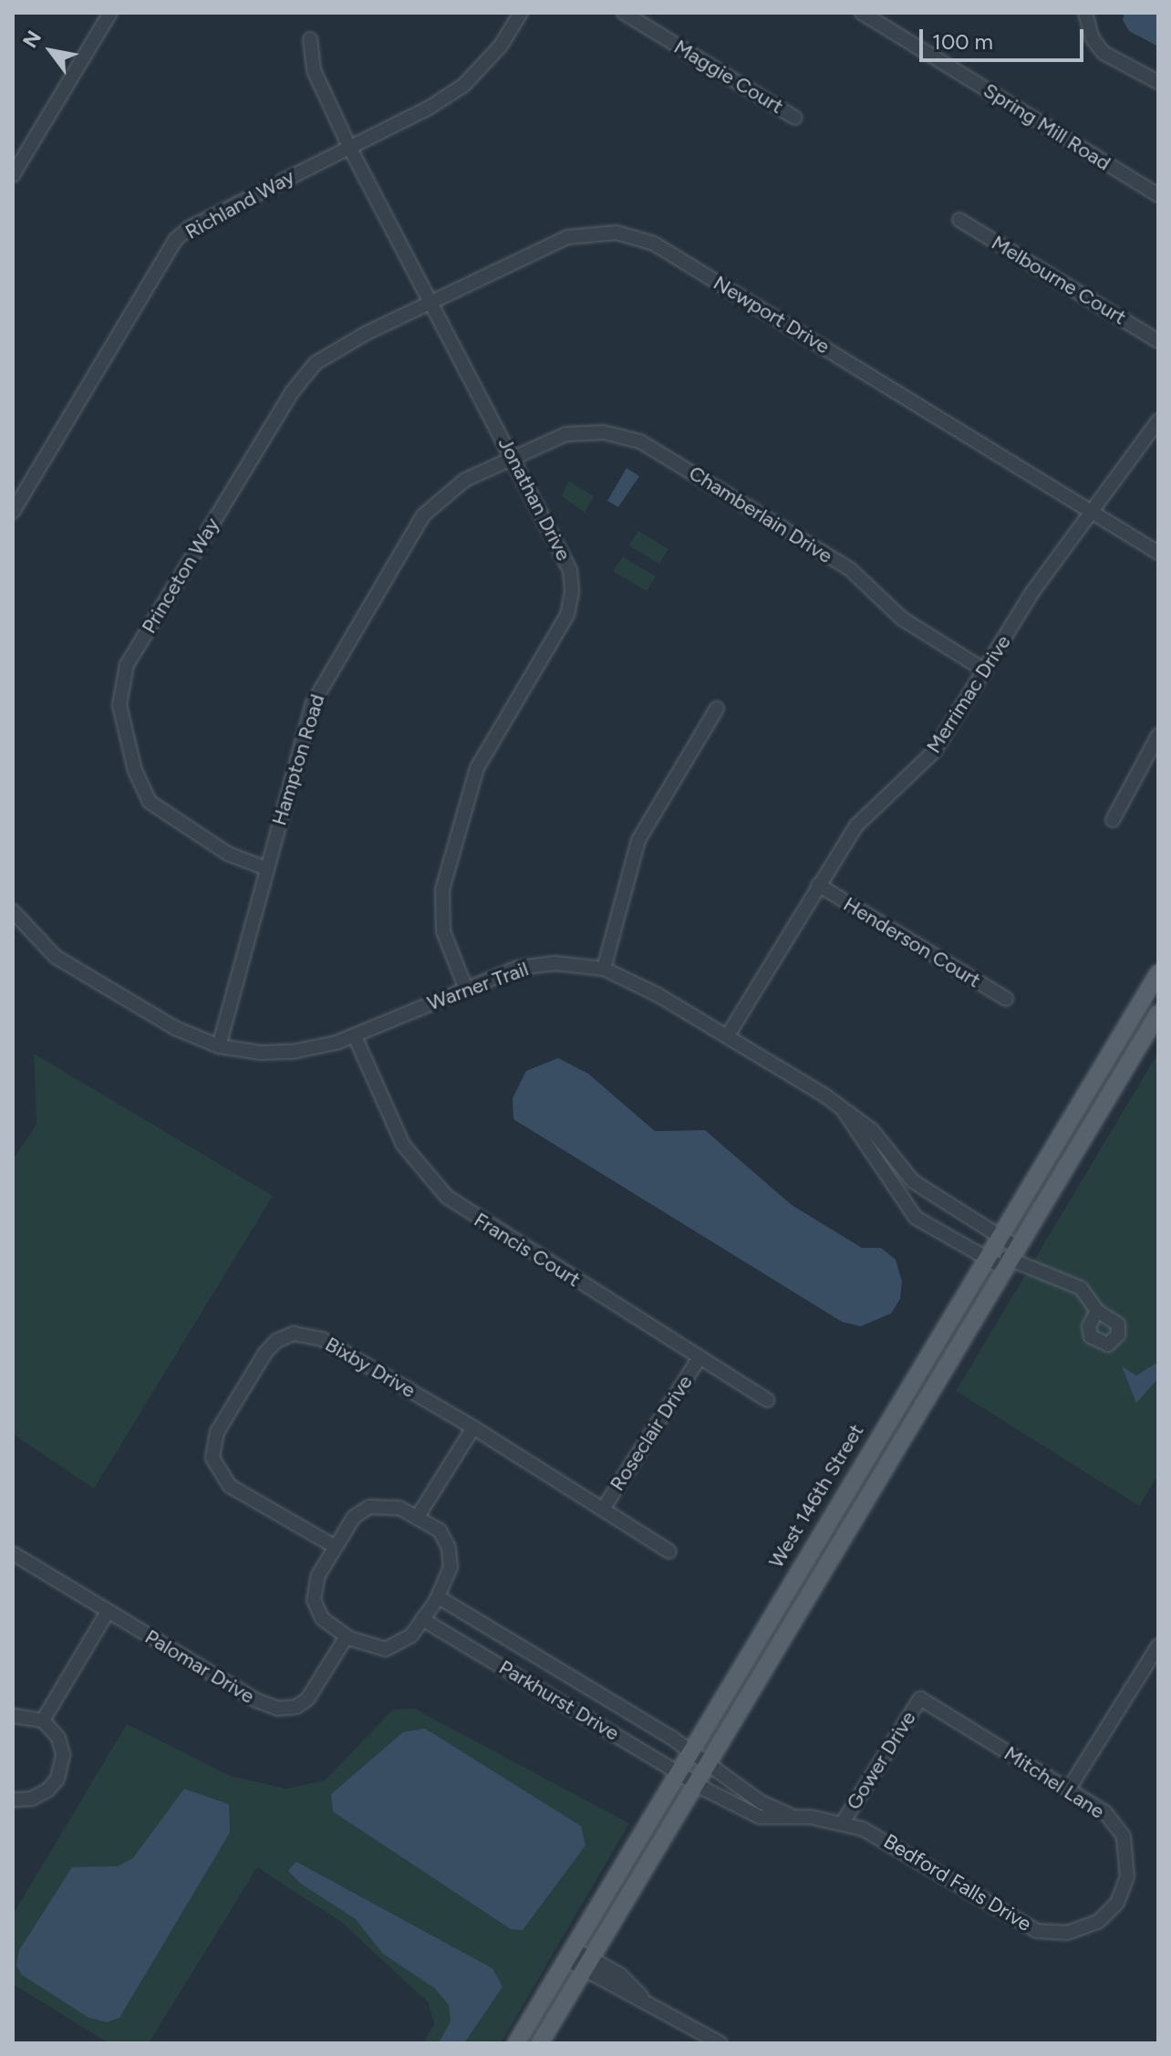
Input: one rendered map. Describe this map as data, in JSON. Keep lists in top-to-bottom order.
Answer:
{
  "streets": {
    "main road": ["West 146th Street"],
    "street": [
      "Maggie Court",
      "Spring Mill Road",
      "Richland Way",
      "Melbourne Court",
      "Newport Drive",
      "Jonathan Drive",
      "Chamberlain Drive",
      "Princeton Way",
      "Merrimac Drive",
      "Hampton Road",
      "Henderson Court",
      "Warner Trail",
      "Francis Court",
      "Bixby Drive",
      "Roseclair Drive",
      "Palomar Drive",
      "Parkhurst Drive",
      "Gower Drive",
      "Mitchel Lane",
      "Bedford Falls Drive"
    ]
  },
  "crossings": [
    ["Richland Way", "Jonathan Drive"],
    ["Newport Drive", "Jonathan Drive"],
    ["Newport Drive", "Princeton Way"],
    ["Newport Drive", "Merrimac Drive"],
    ["Jonathan Drive", "Chamberlain Drive"],
    ["Jonathan Drive", "Princeton Way"],
    ["Jonathan Drive", "Hampton Road"],
    ["Jonathan Drive", "Warner Trail"],
    ["Chamberlain Drive", "Merrimac Drive"],
    ["Chamberlain Drive", "Hampton Road"],
    ["Princeton Way", "Hampton Road"],
    ["Merrimac Drive", "Henderson Court"],
    ["Merrimac Drive", "Warner Trail"],
    ["Hampton Road", "Warner Trail"],
    ["Warner Trail", "Francis Court"],
    ["Warner Trail", "West 146th Street"],
    ["Francis Court", "Roseclair Drive"],
    ["Bixby Drive", "Roseclair Drive"],
    ["Bixby Drive", "Palomar Drive"],
    ["Bixby Drive", "Parkhurst Drive"],
    ["West 146th Street", "Parkhurst Drive"],
    ["Palomar Drive", "Parkhurst Drive"],
    ["Parkhurst Drive", "Bedford Falls Drive"],
    ["Gower Drive", "Mitchel Lane"],
    ["Gower Drive", "Bedford Falls Drive"],
    ["Mitchel Lane", "Bedford Falls Drive"]
  ],
  "scale_bar": "100 m",
  "north": "top left"
}
